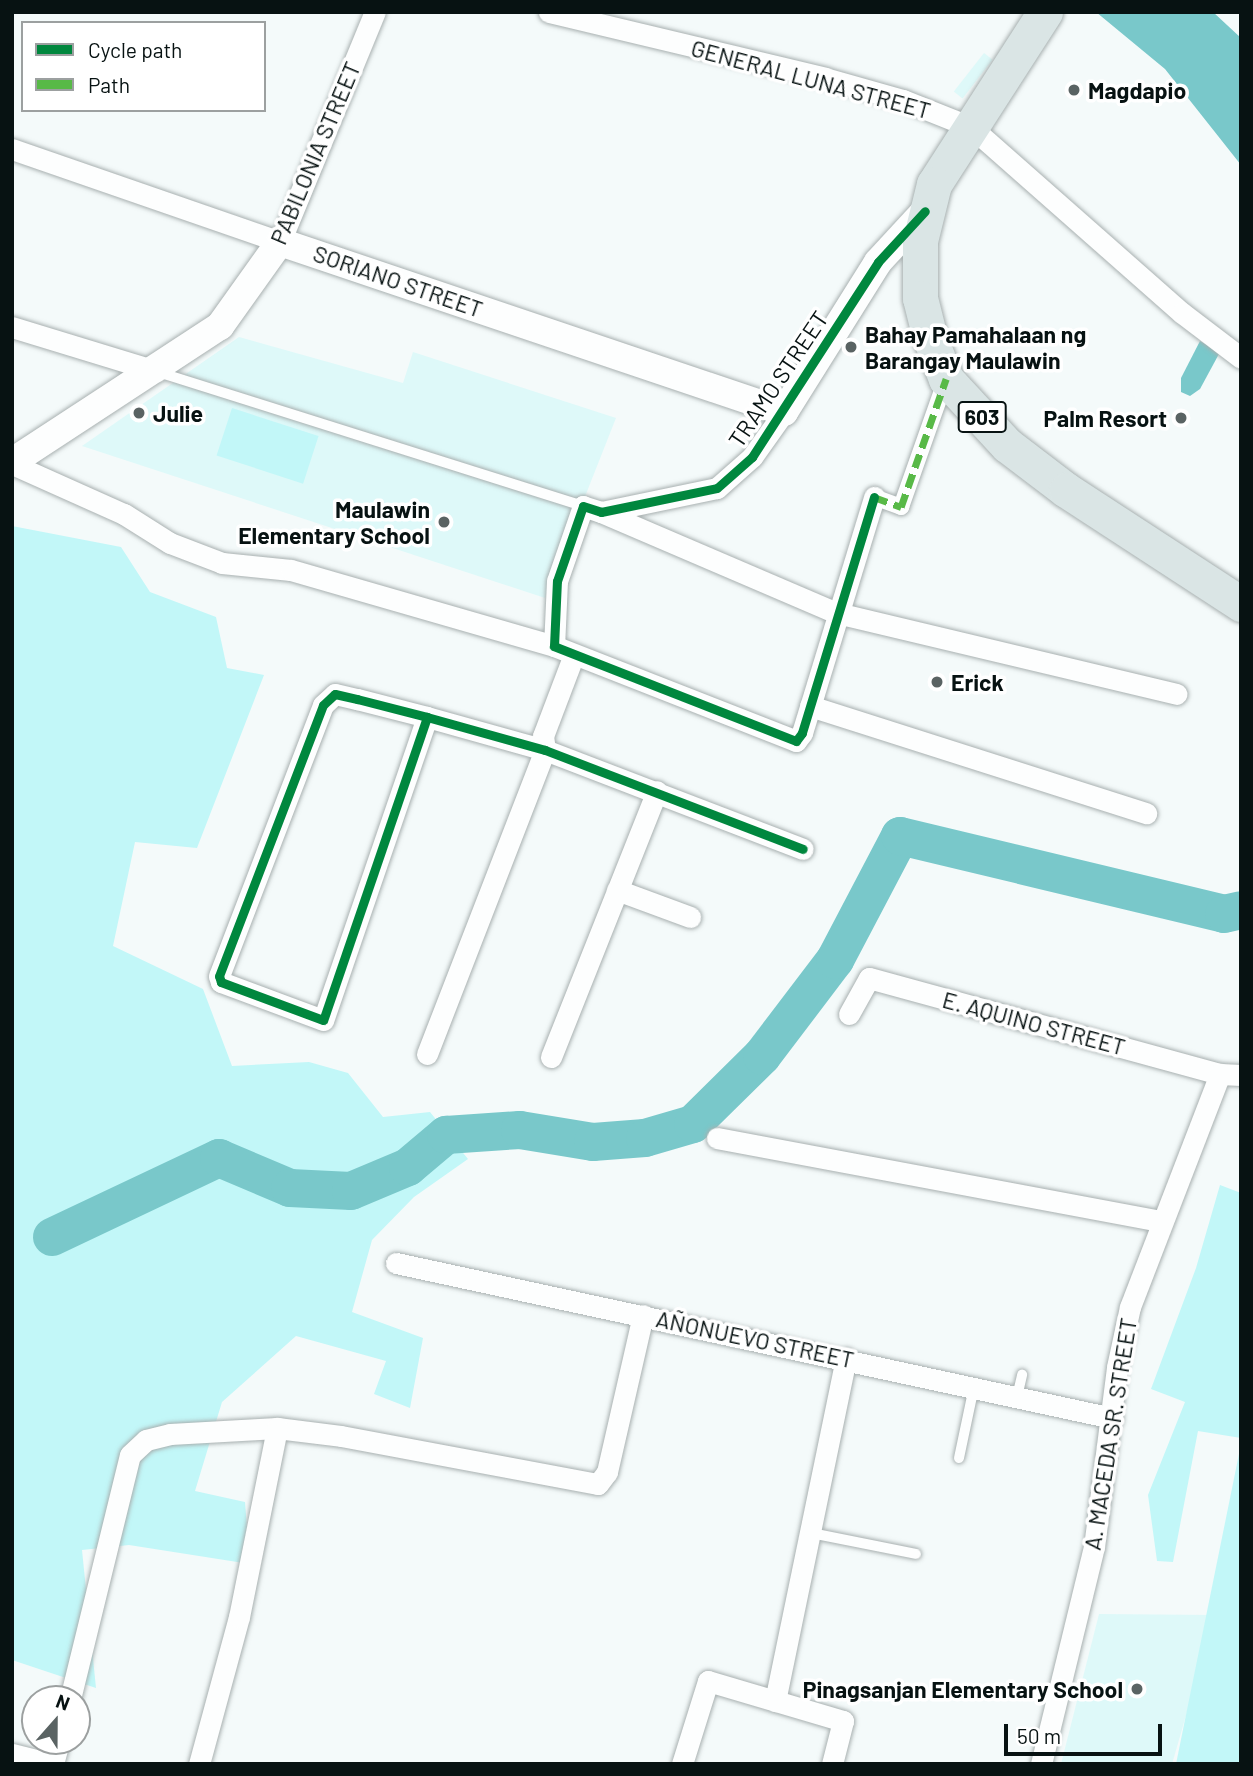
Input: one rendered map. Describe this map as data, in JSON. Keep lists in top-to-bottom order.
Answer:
{
  "streets": {
    "main road": ["603"],
    "street": [
      "GENERAL LUNA STREET",
      "PABILONIA STREET",
      "SORIANO STREET",
      "TRAMO STREET",
      "E. AQUINO STREET",
      "AÑONUEVO STREET",
      "A. MACEDA SR. STREET"
    ]
  },
  "crossings": [
    ["GENERAL LUNA STREET", "603"],
    ["PABILONIA STREET", "SORIANO STREET"],
    ["SORIANO STREET", "TRAMO STREET"],
    ["TRAMO STREET", "603"],
    ["E. AQUINO STREET", "A. MACEDA SR. STREET"],
    ["AÑONUEVO STREET", "A. MACEDA SR. STREET"]
  ],
  "places": [
    "Magdapio",
    "Bahay Pamahalaan ng Barangay Maulawin",
    "Julie",
    "Palm Resort",
    "Maulawin Elementary School",
    "Erick",
    "Pinagsanjan Elementary School"
  ],
  "legend": ["Cycle path", "Path"],
  "scale_bar": "50 m",
  "north": "top"
}
